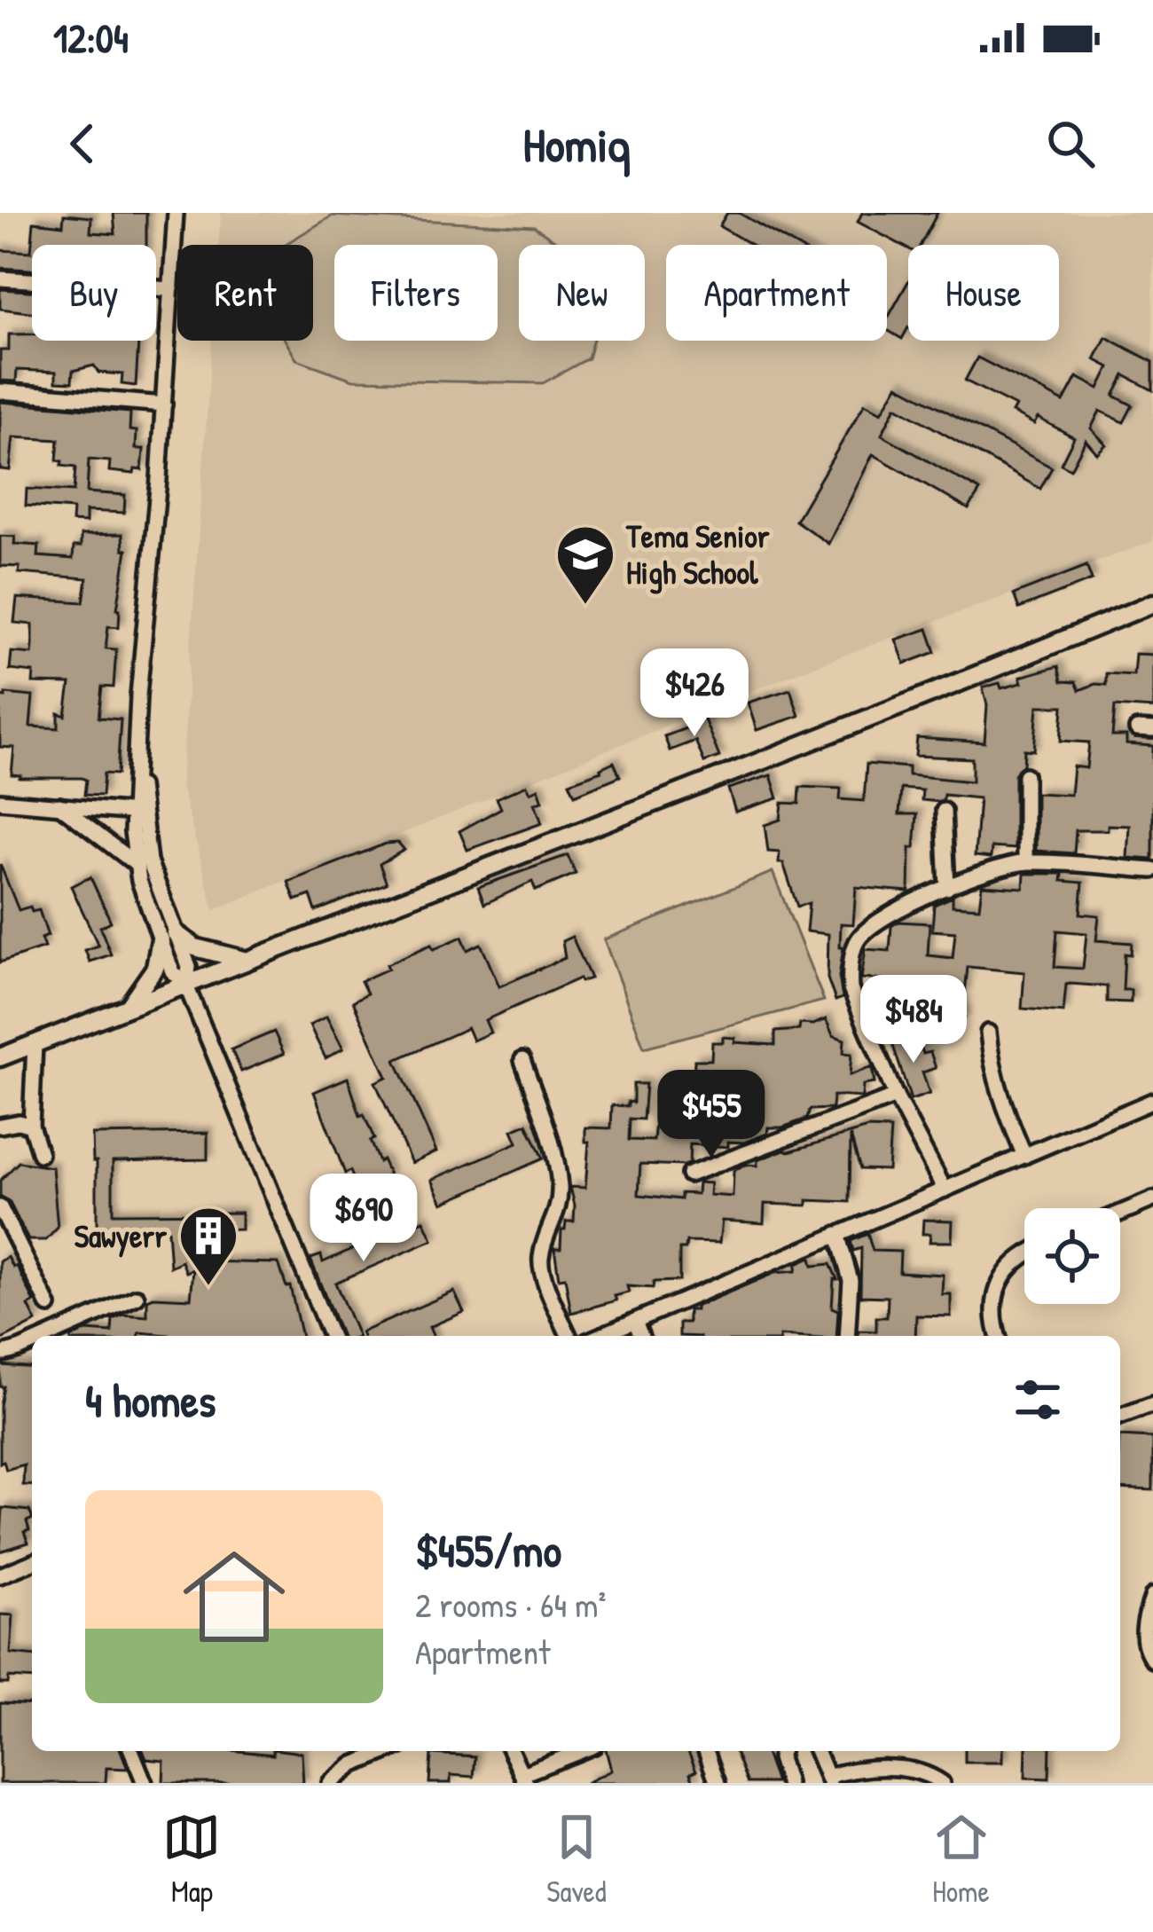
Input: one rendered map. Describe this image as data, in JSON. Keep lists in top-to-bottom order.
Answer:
{
  "places": {
    "school or university": ["Tema Senior High School"],
    "building": ["Sawyerr"]
  },
  "page": {
    "status": "12:04",
    "header": "Homiq",
    "chip": [
      "Buy",
      "Rent",
      "Filters",
      "New",
      "Apartment",
      "House"
    ],
    "price": [
      "$426",
      "$484",
      "$455",
      "$690"
    ],
    "heading": "4 homes",
    "list": [
      {
        "name": "$455/mo",
        "note": "2 rooms · 64 m² · Apartment"
      }
    ],
    "tabs": ["Map", "Saved", "Home"]
  }
}
